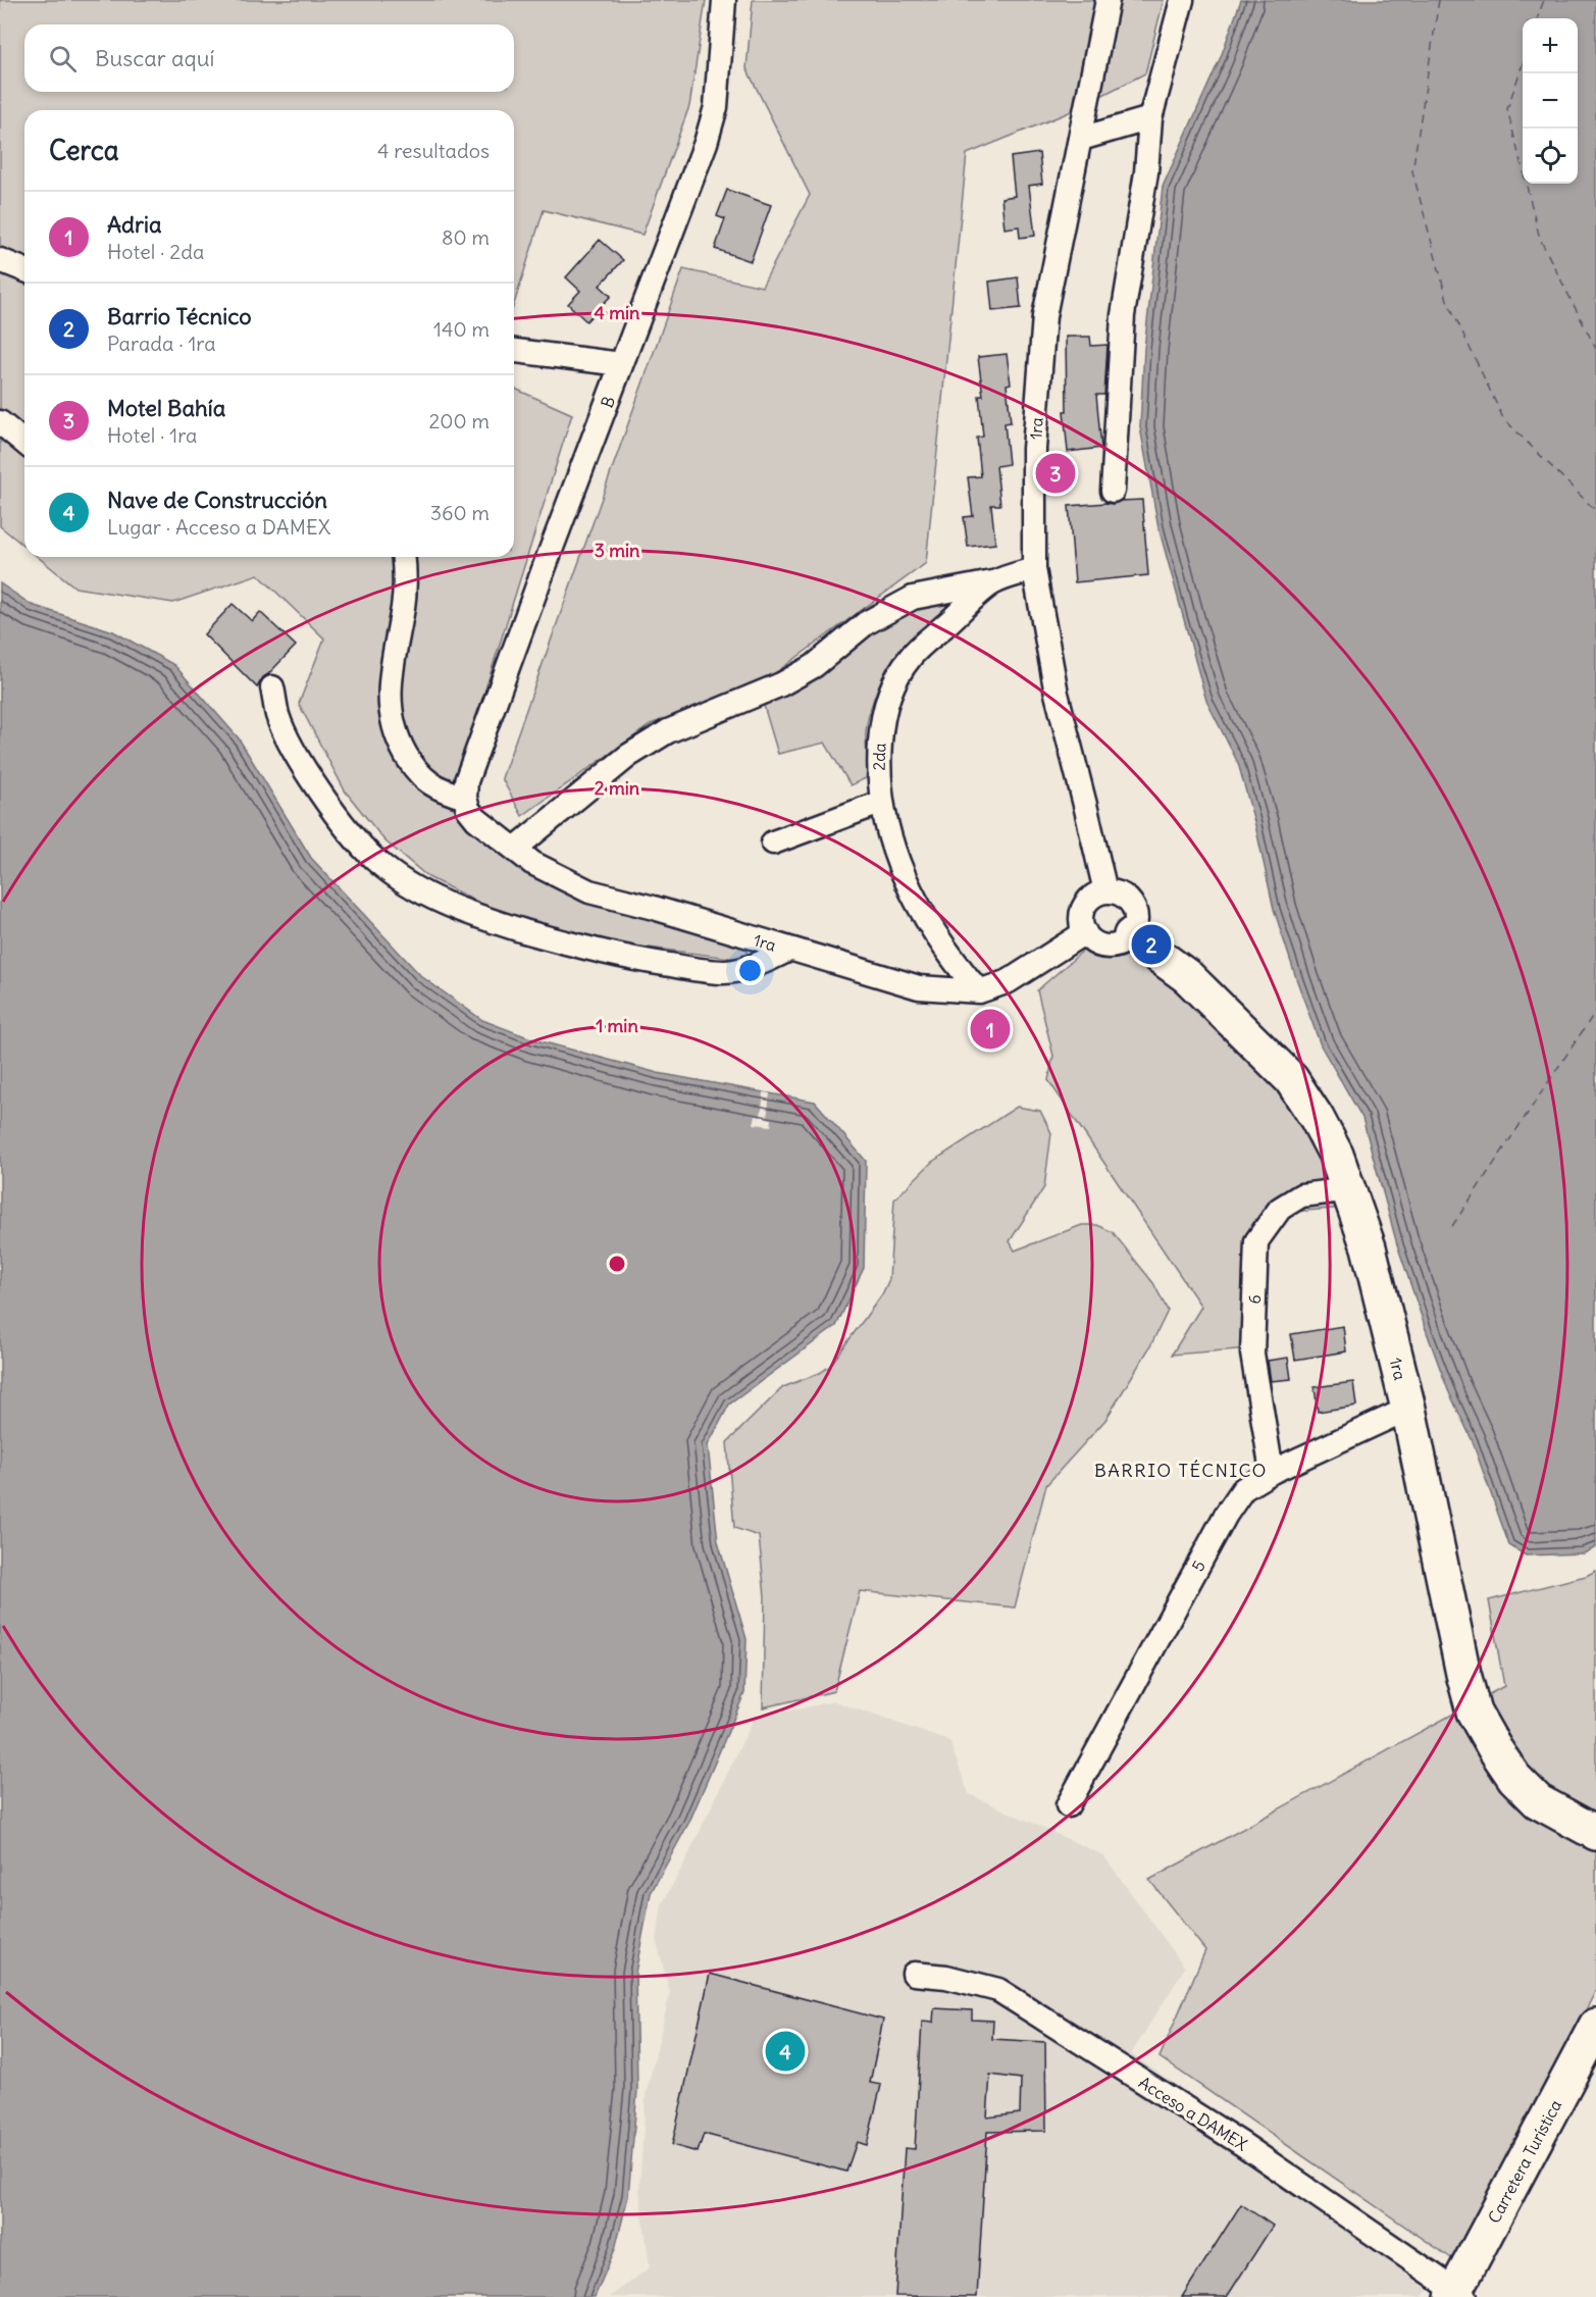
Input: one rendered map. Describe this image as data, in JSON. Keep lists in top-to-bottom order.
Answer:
{
  "streets": {
    "street": [
      "B",
      "1ra",
      "2da",
      "6",
      "5",
      "Acceso a DAMEX",
      "Carretera Turística"
    ]
  },
  "crossings": [
    ["B", "1ra"],
    ["1ra", "2da"],
    ["1ra", "6"],
    ["1ra", "5"],
    ["6", "5"],
    ["Acceso a DAMEX", "Carretera Turística"]
  ],
  "districts": ["BARRIO TÉCNICO"],
  "page": {
    "map_buttons": ["+", "−"],
    "search": "Buscar aquí",
    "heading": ["Cerca", "4 resultados"],
    "list": [
      {
        "mark": "1",
        "name": "Adria",
        "note": "Hotel · 2da",
        "value": "80 m"
      },
      {
        "mark": "2",
        "name": "Barrio Técnico",
        "note": "Parada · 1ra",
        "value": "140 m"
      },
      {
        "mark": "3",
        "name": "Motel Bahía",
        "note": "Hotel · 1ra",
        "value": "200 m"
      },
      {
        "mark": "4",
        "name": "Nave de Construcción",
        "note": "Lugar · Acceso a DAMEX",
        "value": "360 m"
      }
    ],
    "pins": [
      "3",
      "2",
      "1",
      "4"
    ]
  },
  "rings": [
    "4 min",
    "3 min",
    "2 min",
    "1 min"
  ]
}
